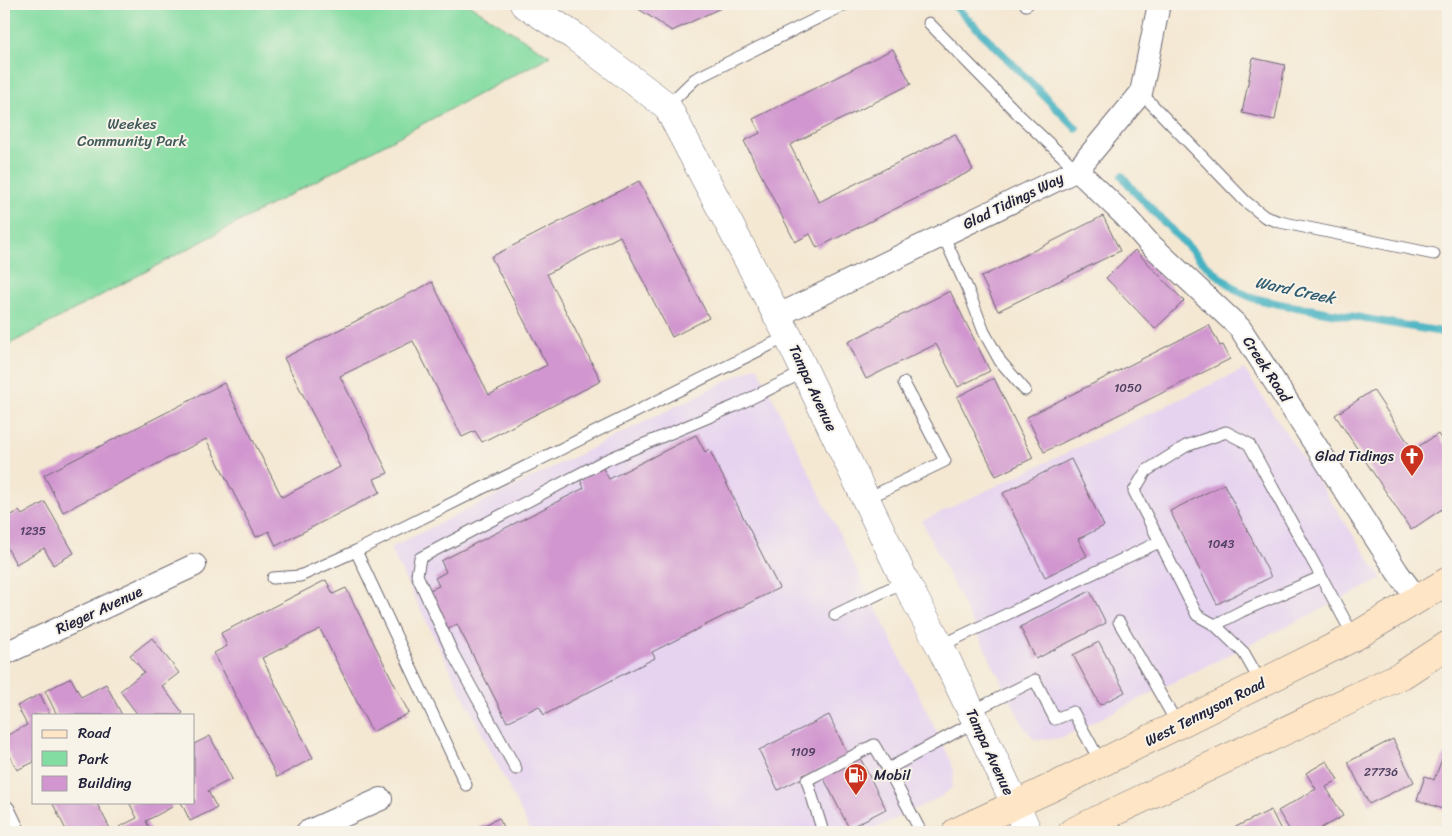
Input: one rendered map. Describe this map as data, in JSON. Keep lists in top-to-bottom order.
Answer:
{
  "streets": {
    "main road": ["West Tennyson Road"],
    "street": [
      "Glad Tidings Way",
      "Creek Road",
      "Tampa Avenue",
      "Rieger Avenue"
    ]
  },
  "crossings": [
    ["Glad Tidings Way", "Creek Road"],
    ["Glad Tidings Way", "Tampa Avenue"],
    ["Creek Road", "West Tennyson Road"],
    ["Tampa Avenue", "West Tennyson Road"]
  ],
  "water": ["Ward Creek"],
  "parks": ["Weekes Community Park"],
  "places": {
    "church": ["Glad Tidings"],
    "fuel station": ["Mobil"]
  },
  "house_numbers": [
    "1050",
    "1235",
    "1043",
    "1109",
    "27736"
  ],
  "legend": ["Road", "Park", "Building"]
}
